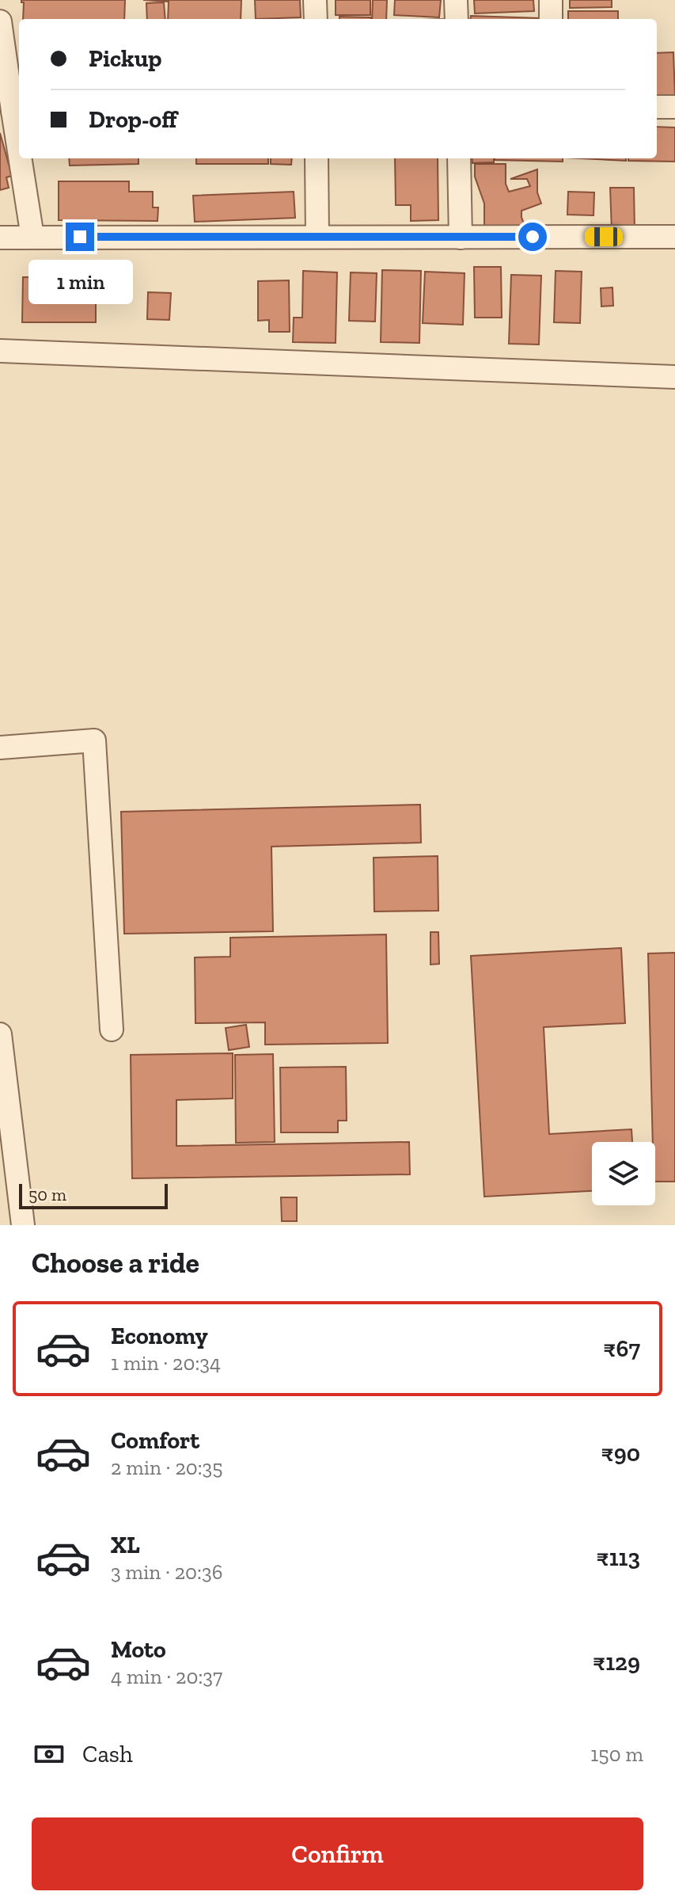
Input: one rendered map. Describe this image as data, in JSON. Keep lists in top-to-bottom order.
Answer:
{
  "scale_bar": "50 m",
  "page": {
    "banner": ["Pickup", "Drop-off"],
    "bubble": "1 min",
    "scale": "50 m",
    "heading": "Choose a ride",
    "list": [
      {
        "name": "Economy",
        "note": "1 min · 20:34",
        "value": "₹67"
      },
      {
        "name": "Comfort",
        "note": "2 min · 20:35",
        "value": "₹90"
      },
      {
        "name": "XL",
        "note": "3 min · 20:36",
        "value": "₹113"
      },
      {
        "name": "Moto",
        "note": "4 min · 20:37",
        "value": "₹129"
      }
    ],
    "pay": ["Cash", "150 m"],
    "buttons": "Confirm"
  }
}
